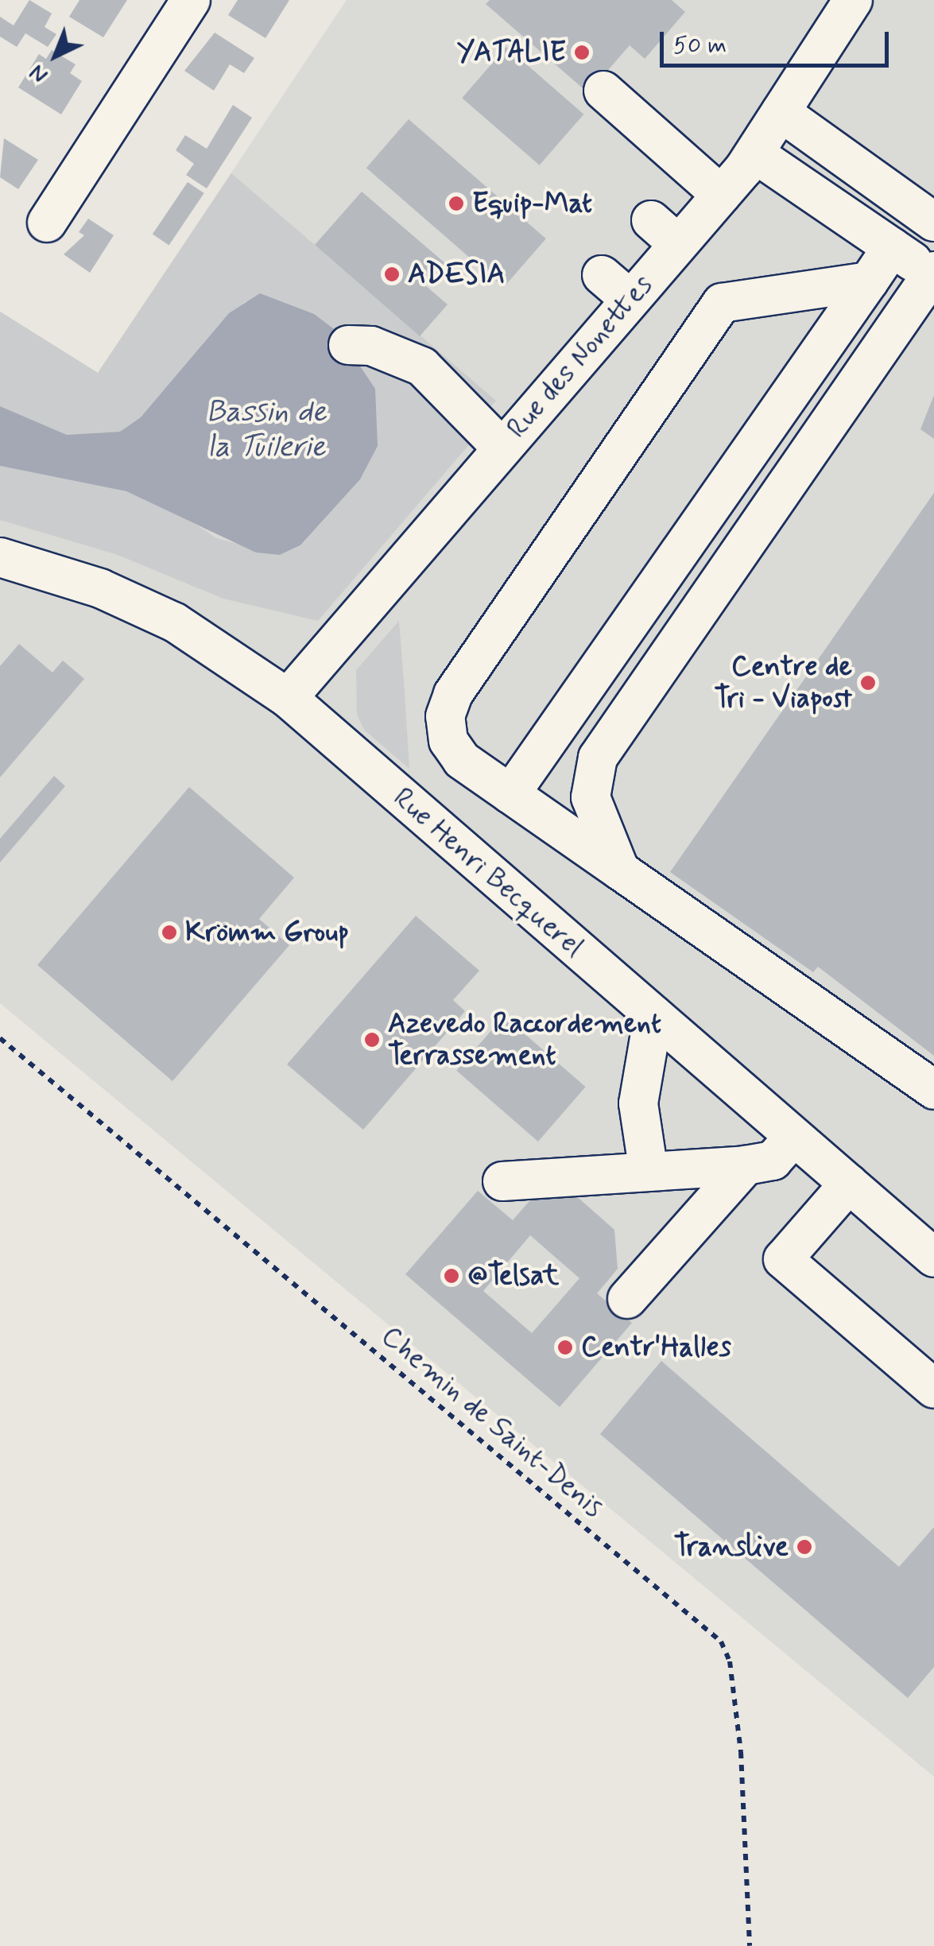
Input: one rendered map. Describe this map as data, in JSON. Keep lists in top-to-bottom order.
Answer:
{
  "streets": {
    "street": ["Rue des Nonettes", "Rue Henri Becquerel"],
    "path": ["Chemin de Saint-Denis"]
  },
  "crossings": [
    ["Rue des Nonettes", "Rue Henri Becquerel"]
  ],
  "water": ["Bassin de la Tuilerie"],
  "places": [
    "YATALIE",
    "Equip-Mat",
    "ADESIA",
    "Centre de Tri - Viapost",
    "Krömm Group",
    "Azevedo Raccordement Terrassement",
    "@Telsat",
    "Centr'Halles",
    "Translive"
  ],
  "scale_bar": "50 m",
  "north": "bottom left"
}
